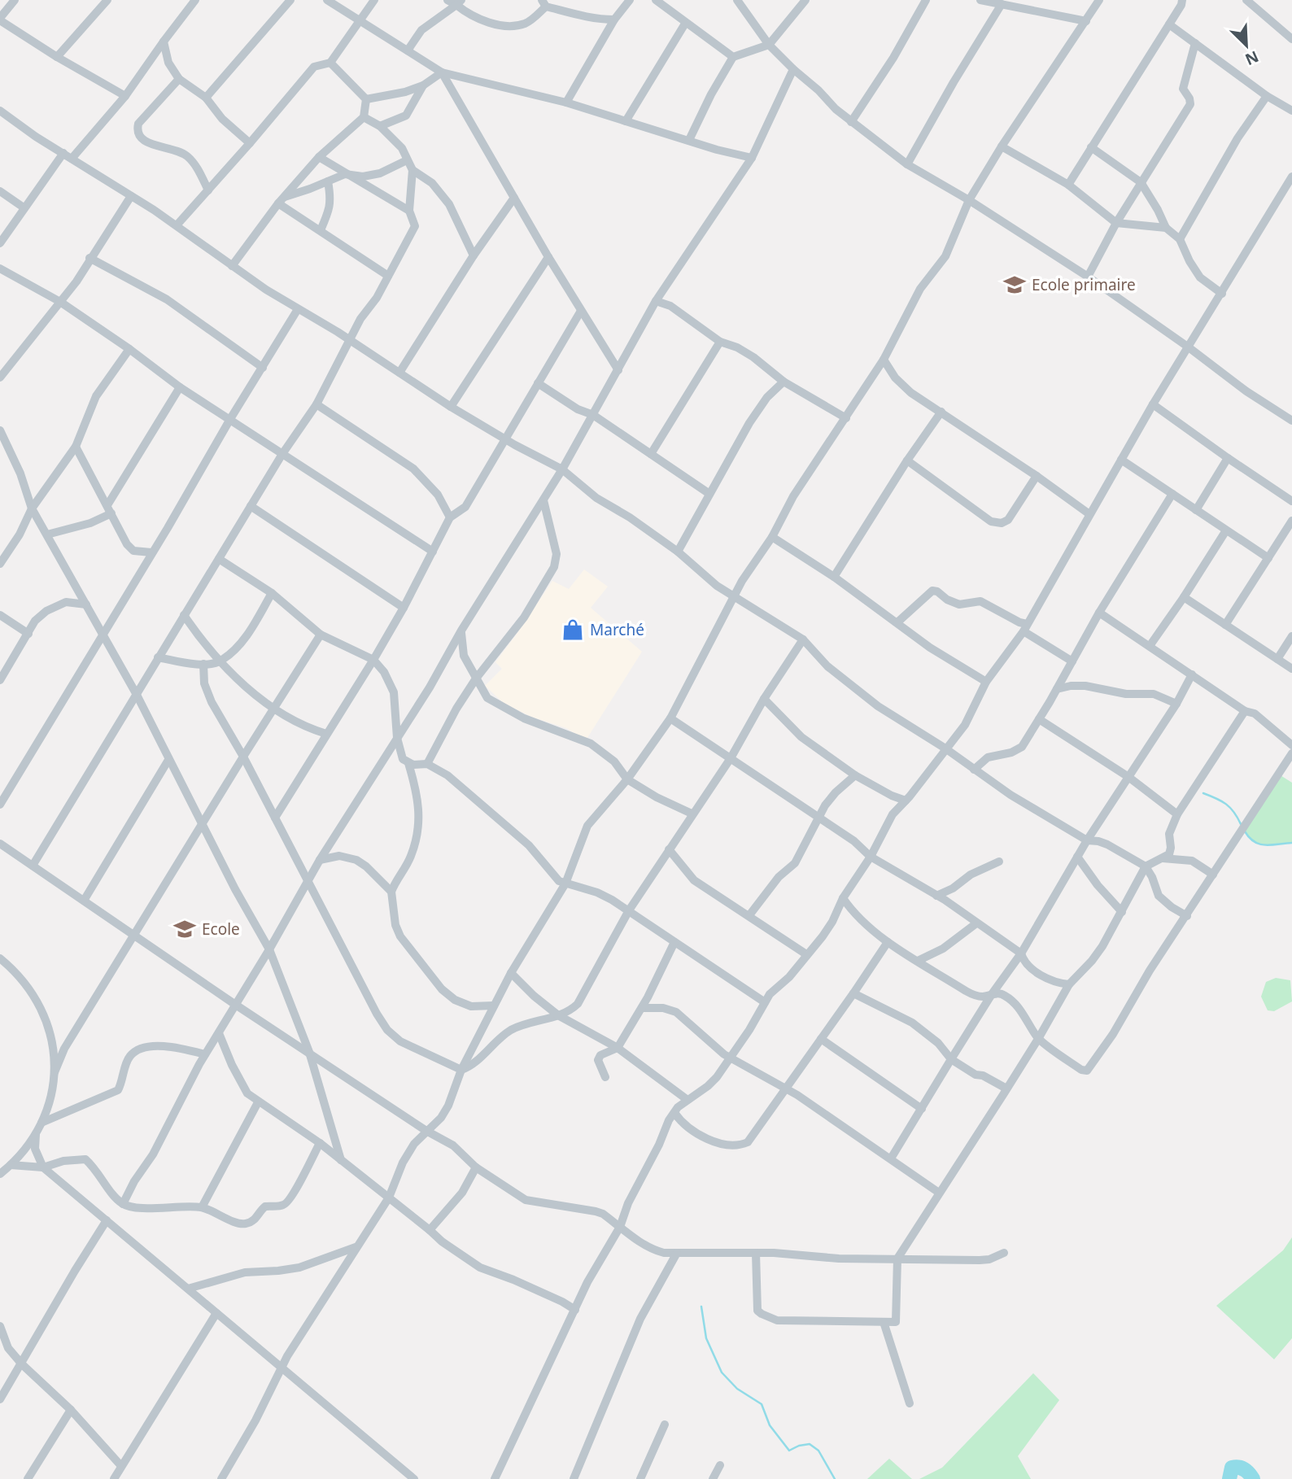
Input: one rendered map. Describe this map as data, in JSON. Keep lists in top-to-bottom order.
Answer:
{
  "places": {
    "school or university": ["Ecole primaire", "Ecole"],
    "shop": ["Marché"]
  },
  "north": "bottom right"
}
